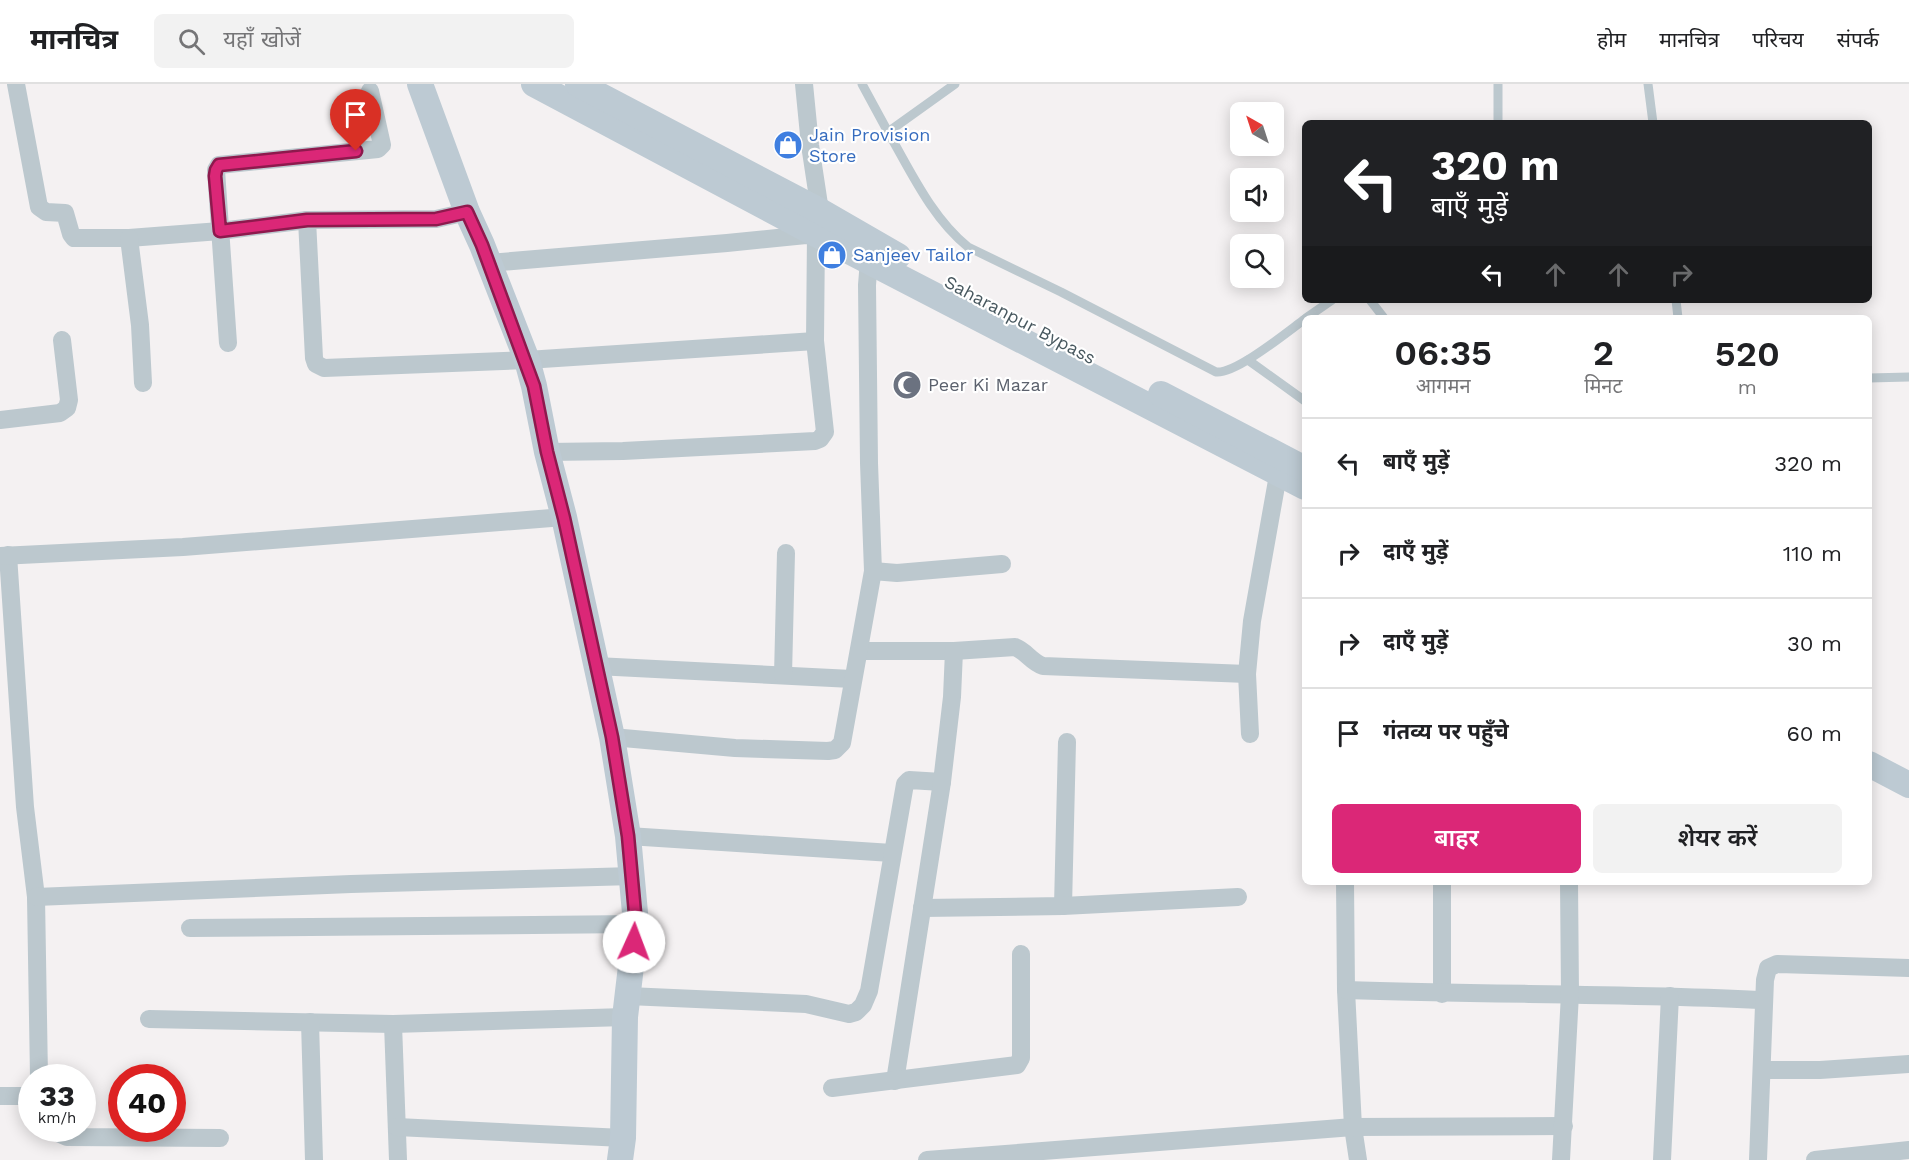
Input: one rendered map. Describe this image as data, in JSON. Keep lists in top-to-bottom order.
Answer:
{
  "streets": {
    "main road": ["Saharanpur Bypass"]
  },
  "places": {
    "shop": ["Jain Provision Store", "Sanjeev Tailor"],
    "mosque": ["Peer Ki Mazar"]
  },
  "north": "top left",
  "page": {
    "header": "मानचित्र",
    "search": "यहाँ खोजें",
    "nav": [
      "होम",
      "मानचित्र",
      "परिचय",
      "संपर्क"
    ],
    "turn": ["320 m", "बाएँ मुड़ें"],
    "eta": [
      "06:35",
      "आगमन",
      "2",
      "मिनट",
      "520",
      "m"
    ],
    "list": [
      {
        "name": "बाएँ मुड़ें",
        "value": "320 m"
      },
      {
        "name": "दाएँ मुड़ें",
        "value": "110 m"
      },
      {
        "name": "दाएँ मुड़ें",
        "value": "30 m"
      },
      {
        "name": "गंतव्य पर पहुँचे",
        "value": "60 m"
      }
    ],
    "buttons": ["बाहर", "शेयर करें"],
    "speed": "33 km/h",
    "limit": "40"
  }
}
